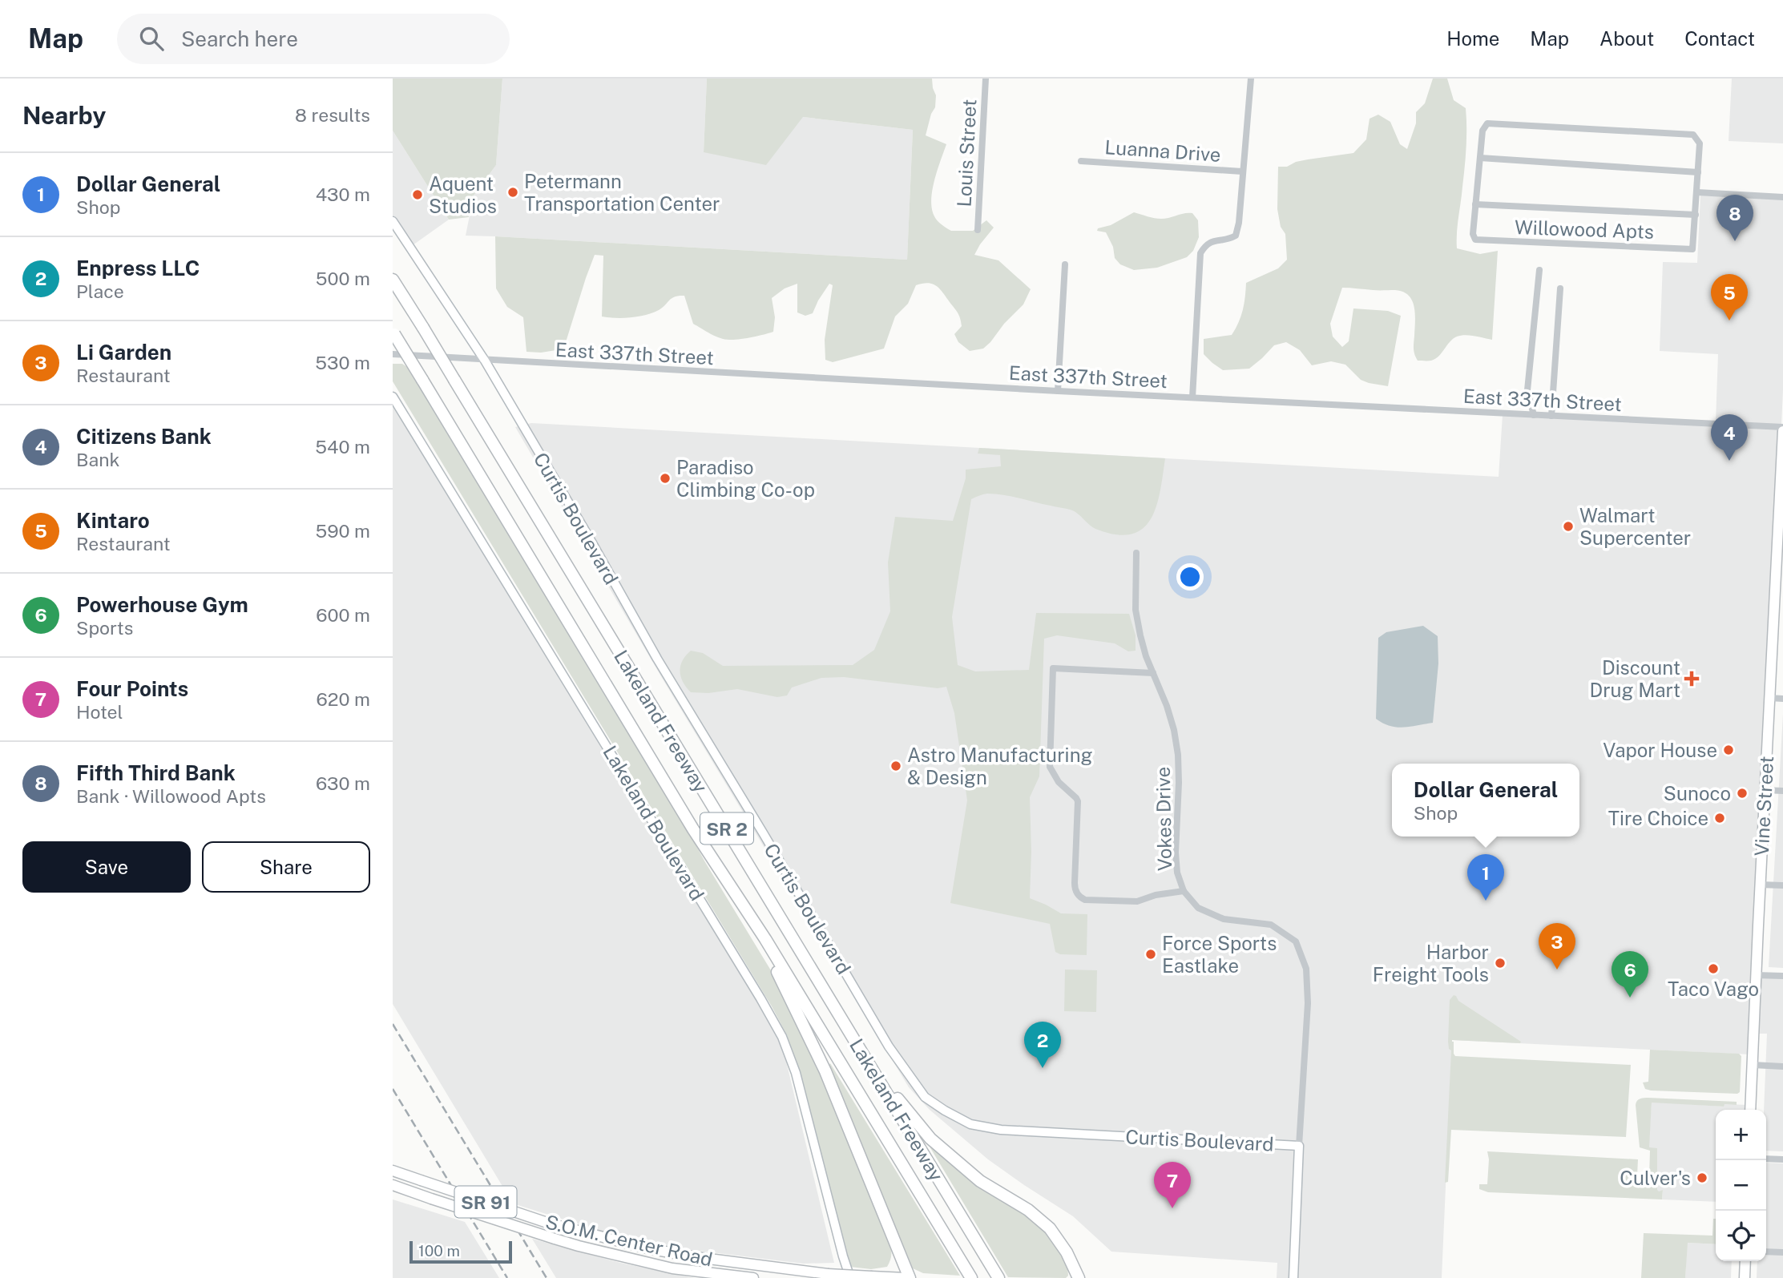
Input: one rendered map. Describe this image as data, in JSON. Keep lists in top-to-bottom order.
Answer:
{
  "streets": {
    "highway": ["Lakeland Freeway", "SR 2"],
    "main road": ["Vine Street", "SR 91", "S.O.M. Center Road"],
    "street": [
      "Luanna Drive",
      "Louis Street",
      "Willowood Apts",
      "East 337th Street",
      "Curtis Boulevard",
      "Vokes Drive",
      "Lakeland Boulevard"
    ]
  },
  "crossings": [
    ["East 337th Street", "Curtis Boulevard"],
    ["East 337th Street", "Vine Street"],
    ["Curtis Boulevard", "Vokes Drive"]
  ],
  "places": {
    "other": [
      "Petermann Transportation Center",
      "Aquent Studios",
      "Paradiso Climbing Co-op",
      "Walmart Supercenter",
      "Vapor House",
      "Astro Manufacturing & Design",
      "Sunoco",
      "Tire Choice",
      "Force Sports Eastlake",
      "Harbor Freight Tools",
      "Taco Vago",
      "Culver's"
    ],
    "health": ["Discount Drug Mart"]
  },
  "scale_bar": "100 m",
  "page": {
    "header": "Map",
    "search": "Search here",
    "nav": [
      "Home",
      "Map",
      "About",
      "Contact"
    ],
    "heading": ["Nearby", "8 results"],
    "list": [
      {
        "mark": "1",
        "name": "Dollar General",
        "note": "Shop",
        "value": "430 m"
      },
      {
        "mark": "2",
        "name": "Enpress LLC",
        "note": "Place",
        "value": "500 m"
      },
      {
        "mark": "3",
        "name": "Li Garden",
        "note": "Restaurant",
        "value": "530 m"
      },
      {
        "mark": "4",
        "name": "Citizens Bank",
        "note": "Bank",
        "value": "540 m"
      },
      {
        "mark": "5",
        "name": "Kintaro",
        "note": "Restaurant",
        "value": "590 m"
      },
      {
        "mark": "6",
        "name": "Powerhouse Gym",
        "note": "Sports",
        "value": "600 m"
      },
      {
        "mark": "7",
        "name": "Four Points",
        "note": "Hotel",
        "value": "620 m"
      },
      {
        "mark": "8",
        "name": "Fifth Third Bank",
        "note": "Bank · Willowood Apts",
        "value": "630 m"
      }
    ],
    "pins": [
      "8",
      "5",
      "4",
      "1",
      "3",
      "6",
      "2",
      "7"
    ],
    "popup": ["Dollar General", "Shop"],
    "buttons": ["Save", "Share"],
    "map_buttons": ["+", "−"],
    "scale": "100 m"
  }
}
